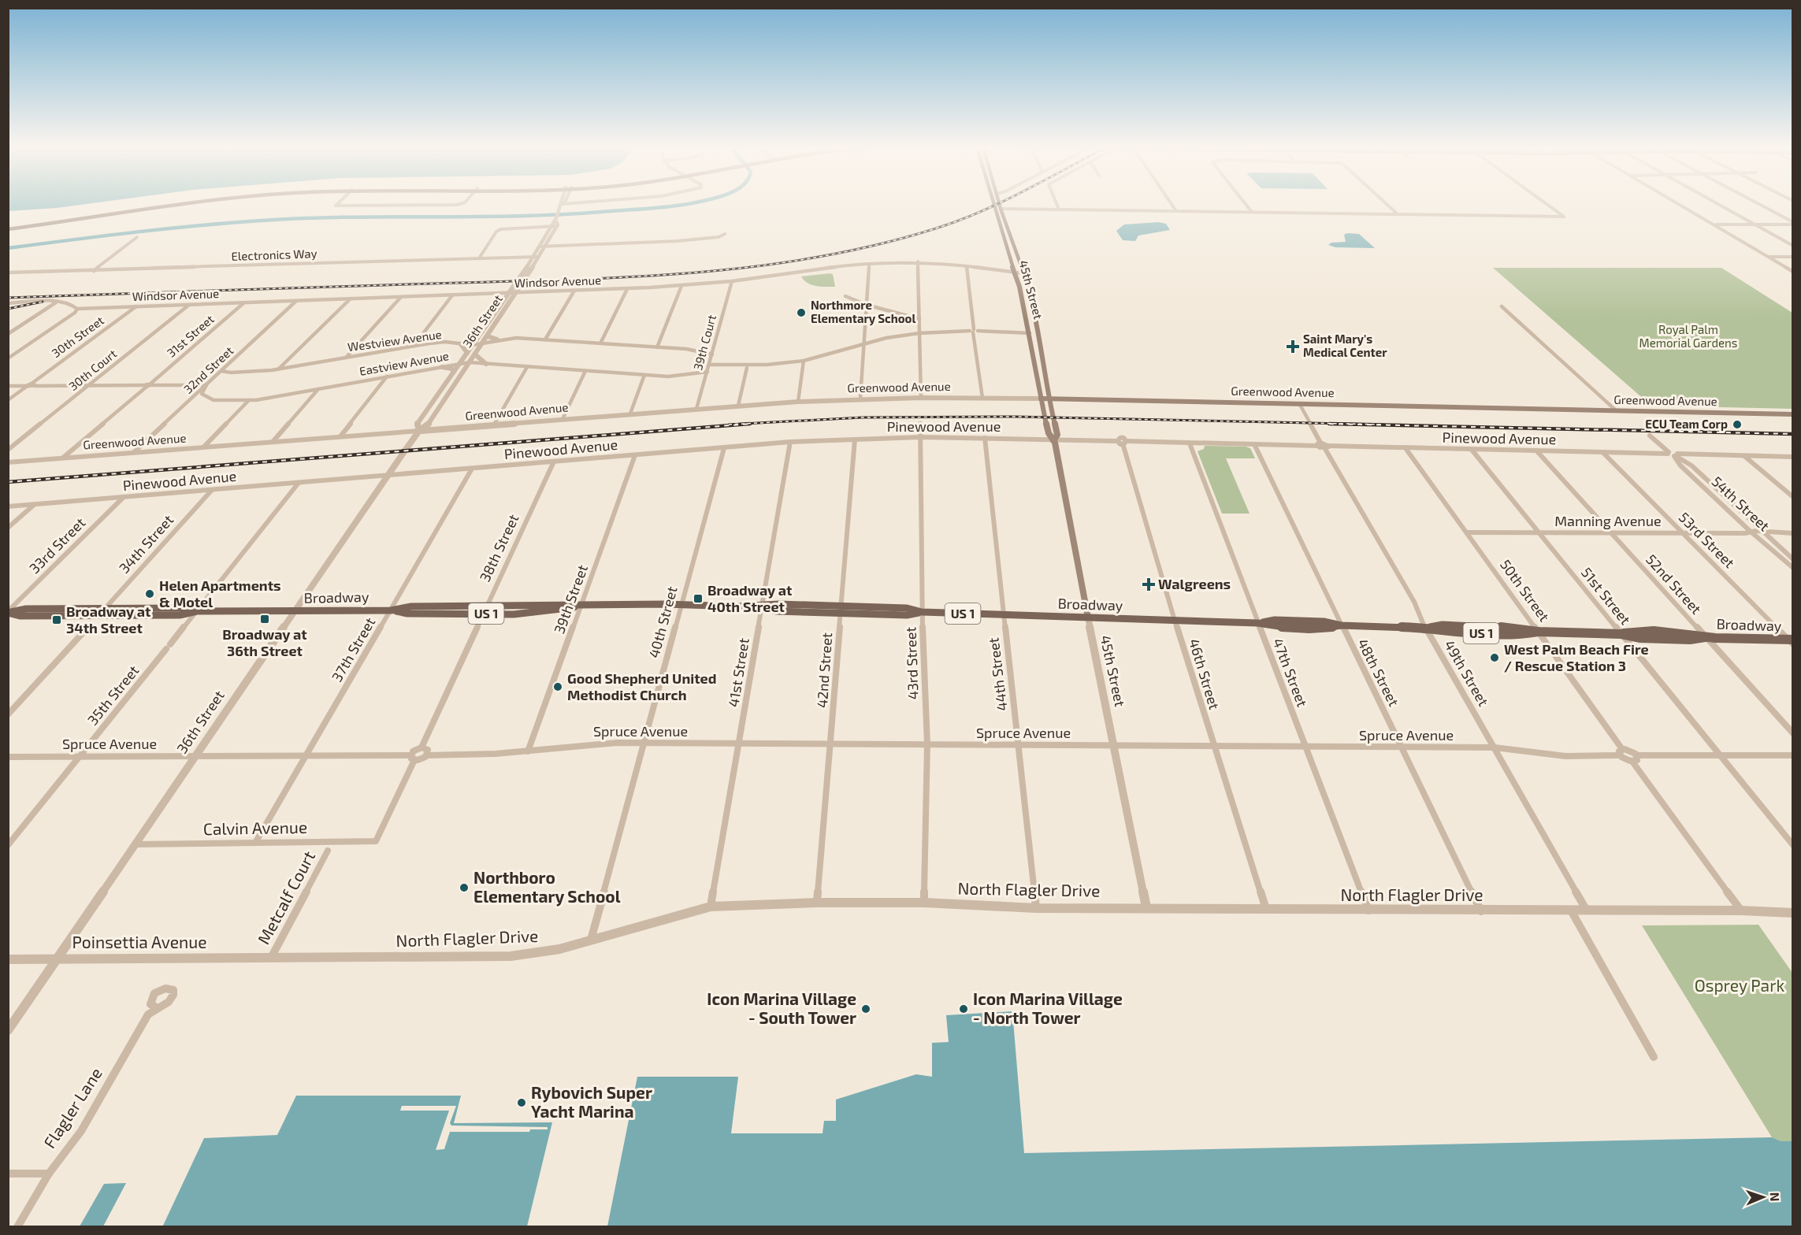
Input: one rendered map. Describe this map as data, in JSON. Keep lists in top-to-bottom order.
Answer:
{
  "streets": {
    "main road": [
      "45th Street",
      "Greenwood Avenue",
      "Broadway",
      "US 1"
    ],
    "street": [
      "Electronics Way",
      "Windsor Avenue",
      "36th Street",
      "31st Street",
      "30th Street",
      "Westview Avenue",
      "39th Court",
      "Eastview Avenue",
      "30th Court",
      "32nd Street",
      "Pinewood Avenue",
      "54th Street",
      "Manning Avenue",
      "53rd Street",
      "34th Street",
      "33rd Street",
      "38th Street",
      "52nd Street",
      "50th Street",
      "51st Street",
      "39th Street",
      "40th Street",
      "37th Street",
      "43rd Street",
      "42nd Street",
      "41st Street",
      "47th Street",
      "48th Street",
      "49th Street",
      "44th Street",
      "46th Street",
      "35th Street",
      "Spruce Avenue",
      "Calvin Avenue",
      "North Flagler Drive",
      "Metcalf Court",
      "Poinsettia Avenue",
      "Flagler Lane"
    ]
  },
  "crossings": [
    ["Electronics Way", "36th Street"],
    ["Windsor Avenue", "45th Street"],
    ["Windsor Avenue", "36th Street"],
    ["Windsor Avenue", "31st Street"],
    ["Windsor Avenue", "30th Street"],
    ["Windsor Avenue", "39th Court"],
    ["Windsor Avenue", "30th Court"],
    ["Windsor Avenue", "32nd Street"],
    ["45th Street", "Greenwood Avenue"],
    ["45th Street", "Pinewood Avenue"],
    ["45th Street", "Broadway"],
    ["45th Street", "Spruce Avenue"],
    ["45th Street", "North Flagler Drive"],
    ["36th Street", "Westview Avenue"],
    ["36th Street", "Eastview Avenue"],
    ["36th Street", "Greenwood Avenue"],
    ["36th Street", "Pinewood Avenue"],
    ["36th Street", "Broadway"],
    ["36th Street", "Spruce Avenue"],
    ["36th Street", "Calvin Avenue"],
    ["36th Street", "Poinsettia Avenue"],
    ["31st Street", "Greenwood Avenue"],
    ["Westview Avenue", "39th Court"],
    ["Westview Avenue", "32nd Street"],
    ["39th Court", "Eastview Avenue"],
    ["39th Court", "Greenwood Avenue"],
    ["Eastview Avenue", "32nd Street"],
    ["32nd Street", "Greenwood Avenue"],
    ["Pinewood Avenue", "53rd Street"],
    ["Pinewood Avenue", "34th Street"],
    ["Pinewood Avenue", "33rd Street"],
    ["Pinewood Avenue", "38th Street"],
    ["Pinewood Avenue", "52nd Street"],
    ["Pinewood Avenue", "50th Street"],
    ["Pinewood Avenue", "51st Street"],
    ["Pinewood Avenue", "39th Street"],
    ["Pinewood Avenue", "40th Street"],
    ["Pinewood Avenue", "37th Street"],
    ["Pinewood Avenue", "43rd Street"],
    ["Pinewood Avenue", "42nd Street"],
    ["Pinewood Avenue", "41st Street"],
    ["Pinewood Avenue", "49th Street"],
    ["Pinewood Avenue", "44th Street"],
    ["Pinewood Avenue", "46th Street"],
    ["Pinewood Avenue", "35th Street"],
    ["54th Street", "Manning Avenue"],
    ["Manning Avenue", "53rd Street"],
    ["Manning Avenue", "52nd Street"],
    ["Manning Avenue", "50th Street"],
    ["Manning Avenue", "51st Street"],
    ["53rd Street", "Broadway"],
    ["34th Street", "Broadway"],
    ["33rd Street", "Broadway"],
    ["38th Street", "Broadway"],
    ["52nd Street", "Broadway"],
    ["50th Street", "Broadway"],
    ["50th Street", "Spruce Avenue"],
    ["51st Street", "Broadway"],
    ["Broadway", "39th Street"],
    ["Broadway", "40th Street"],
    ["Broadway", "37th Street"],
    ["Broadway", "43rd Street"],
    ["Broadway", "42nd Street"],
    ["Broadway", "41st Street"],
    ["Broadway", "47th Street"],
    ["Broadway", "48th Street"],
    ["Broadway", "49th Street"],
    ["Broadway", "44th Street"],
    ["Broadway", "46th Street"],
    ["Broadway", "35th Street"],
    ["39th Street", "Spruce Avenue"],
    ["40th Street", "Spruce Avenue"],
    ["40th Street", "North Flagler Drive"],
    ["37th Street", "Spruce Avenue"],
    ["37th Street", "Calvin Avenue"],
    ["43rd Street", "Spruce Avenue"],
    ["43rd Street", "North Flagler Drive"],
    ["42nd Street", "Spruce Avenue"],
    ["42nd Street", "North Flagler Drive"],
    ["41st Street", "Spruce Avenue"],
    ["41st Street", "North Flagler Drive"],
    ["47th Street", "Spruce Avenue"],
    ["47th Street", "North Flagler Drive"],
    ["48th Street", "Spruce Avenue"],
    ["48th Street", "North Flagler Drive"],
    ["49th Street", "Spruce Avenue"],
    ["49th Street", "North Flagler Drive"],
    ["44th Street", "Spruce Avenue"],
    ["44th Street", "North Flagler Drive"],
    ["46th Street", "Spruce Avenue"],
    ["46th Street", "North Flagler Drive"],
    ["35th Street", "Spruce Avenue"],
    ["Spruce Avenue", "Calvin Avenue"],
    ["North Flagler Drive", "Metcalf Court"],
    ["North Flagler Drive", "Poinsettia Avenue"],
    ["Metcalf Court", "Poinsettia Avenue"]
  ],
  "parks": ["Royal Palm Memorial Gardens", "Osprey Park"],
  "places": {
    "other": [
      "Northmore Elementary School",
      "ECU Team Corp",
      "Helen Apartments & Motel",
      "West Palm Beach Fire / Rescue Station 3",
      "Good Shepherd United Methodist Church",
      "Northboro Elementary School",
      "Icon Marina Village - South Tower",
      "Icon Marina Village - North Tower",
      "Rybovich Super Yacht Marina"
    ],
    "health": ["Saint Mary's Medical Center", "Walgreens"],
    "transit": ["Broadway at 40th Street", "Broadway at 36th Street", "Broadway at 34th Street"]
  },
  "north": "right"
}
